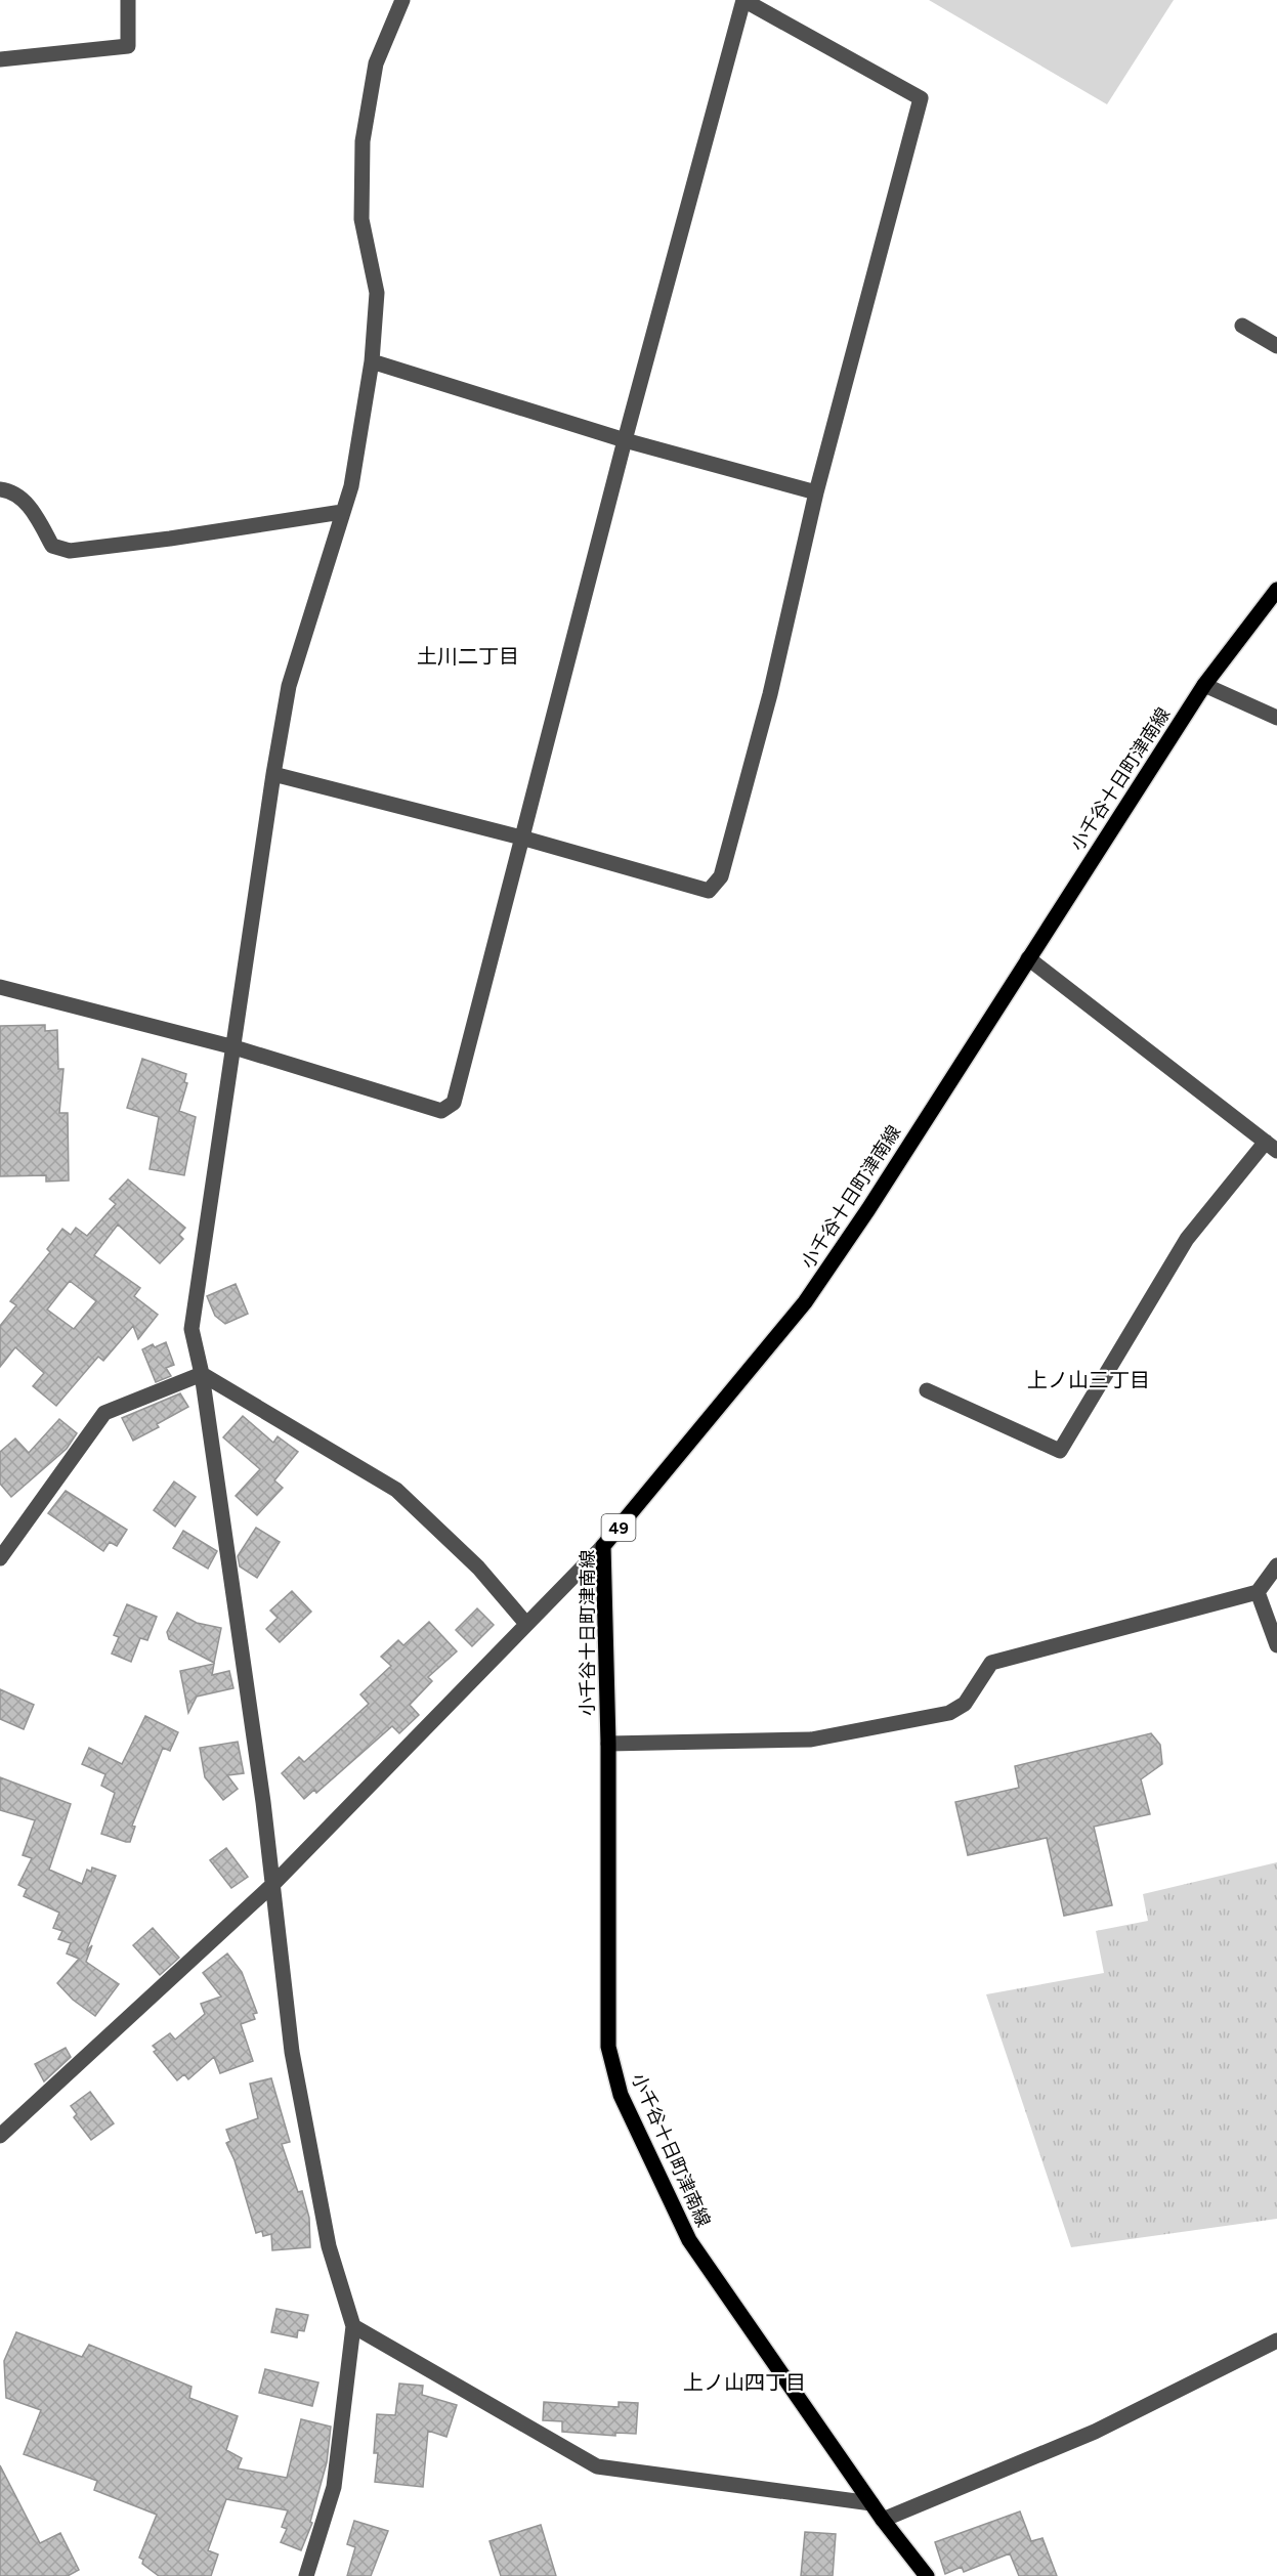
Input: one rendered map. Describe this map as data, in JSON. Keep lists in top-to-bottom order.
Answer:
{
  "streets": {
    "main road": ["小千谷十日町津南線", "49"]
  },
  "districts": ["土川二丁目", "上ノ山三丁目", "上ノ山四丁目"]
}
